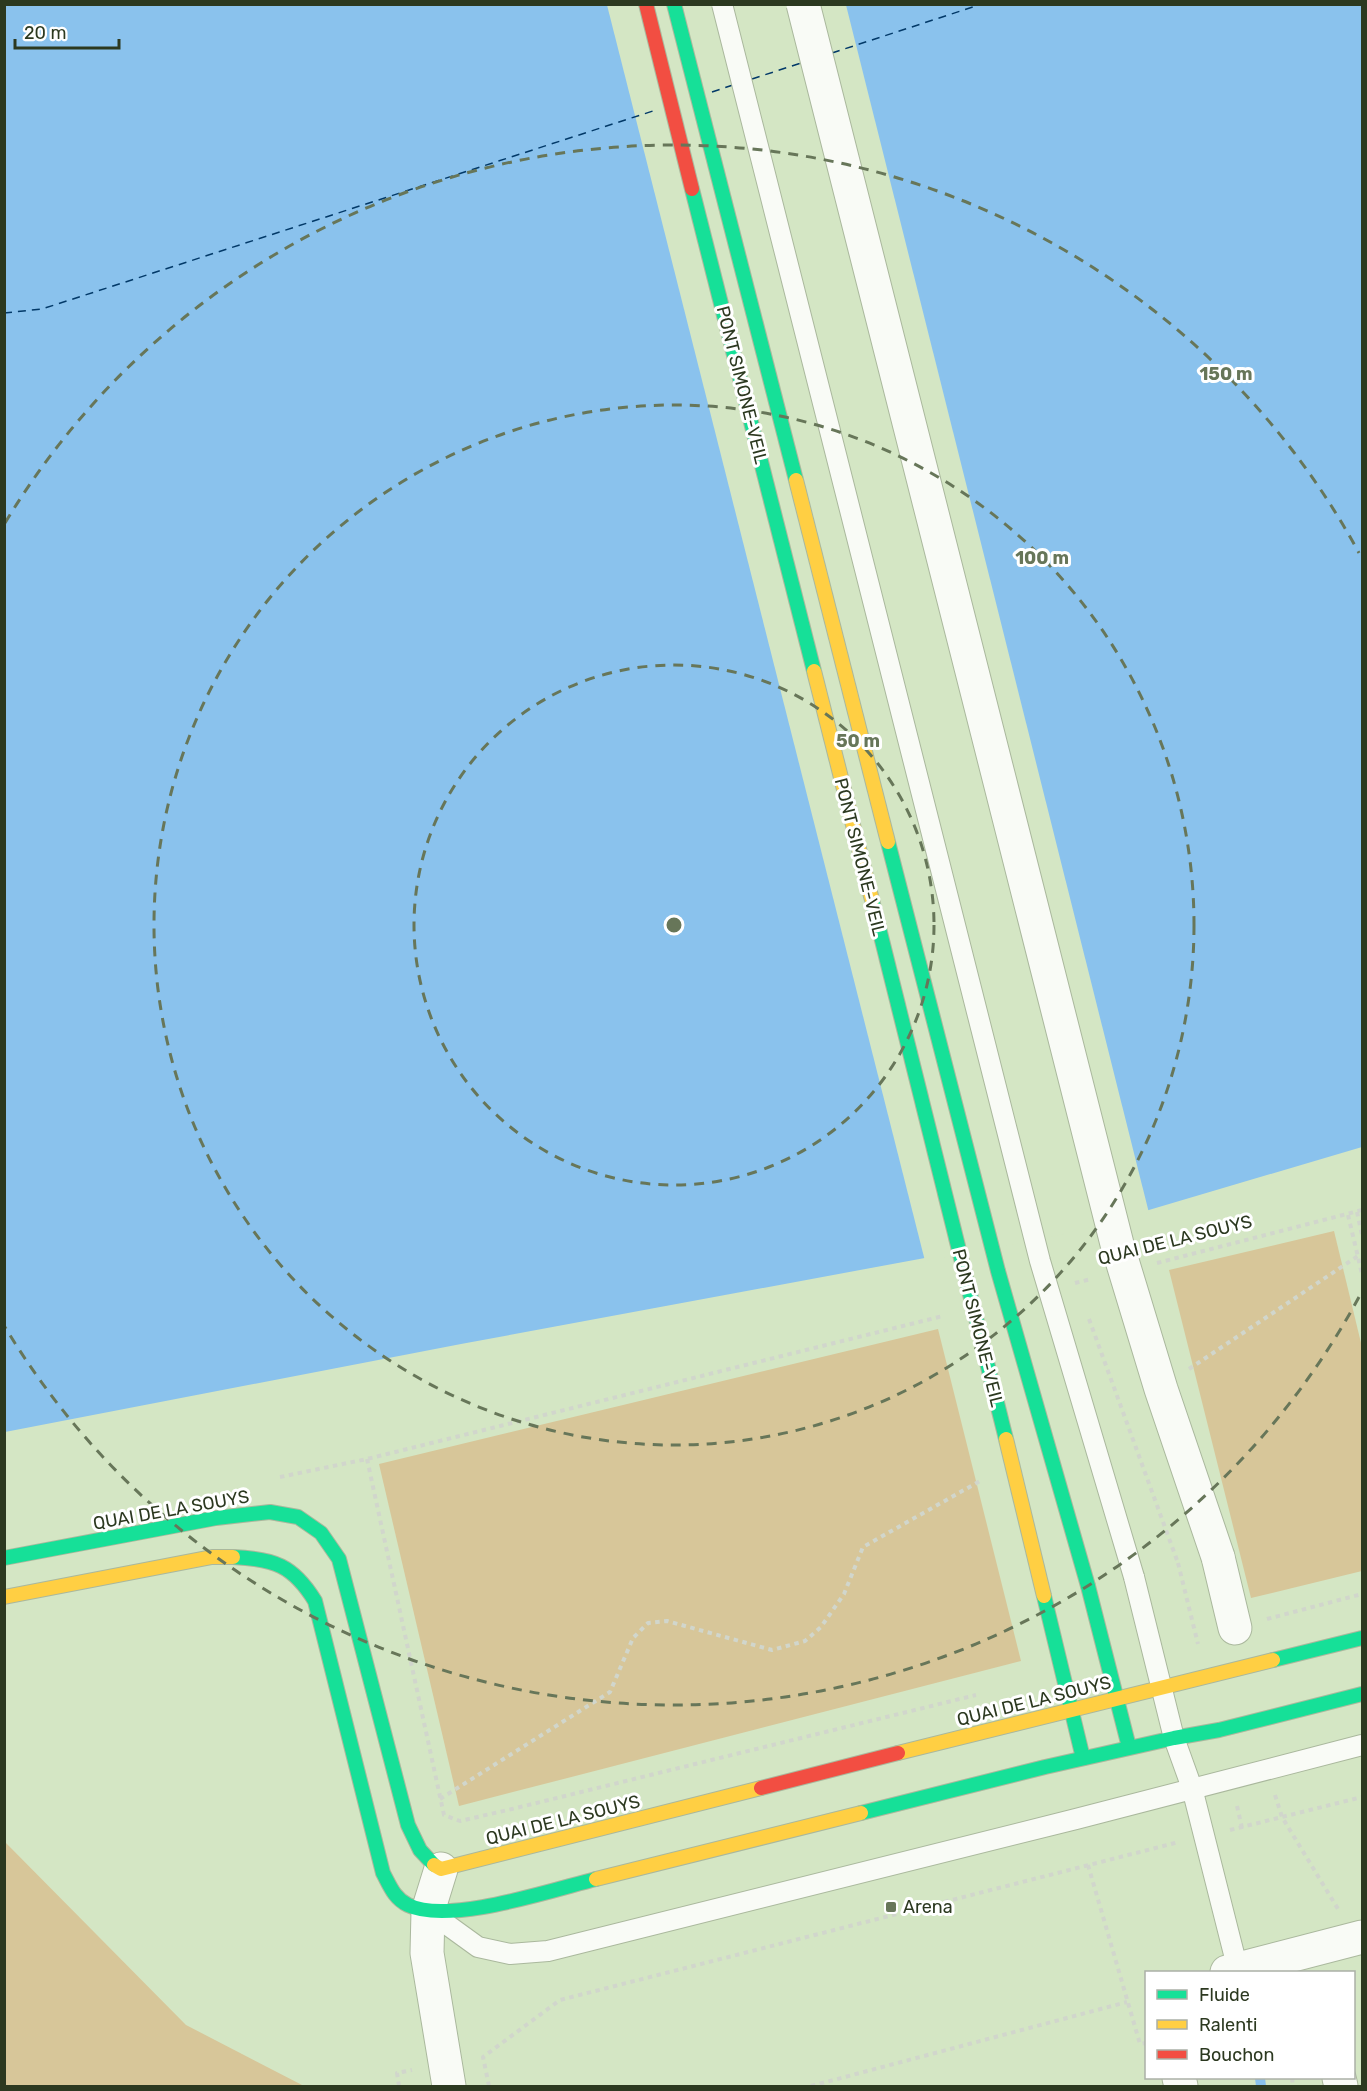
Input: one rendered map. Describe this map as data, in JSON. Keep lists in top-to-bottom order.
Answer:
{
  "streets": {
    "main road": ["PONT SIMONE-VEIL", "QUAI DE LA SOUYS"]
  },
  "crossings": [
    ["PONT SIMONE-VEIL", "QUAI DE LA SOUYS"]
  ],
  "places": {
    "transit": ["Arena"]
  },
  "legend": ["Fluide", "Ralenti", "Bouchon"],
  "scale_bar": "20 m",
  "rings": ["150 m", "100 m", "50 m"]
}
